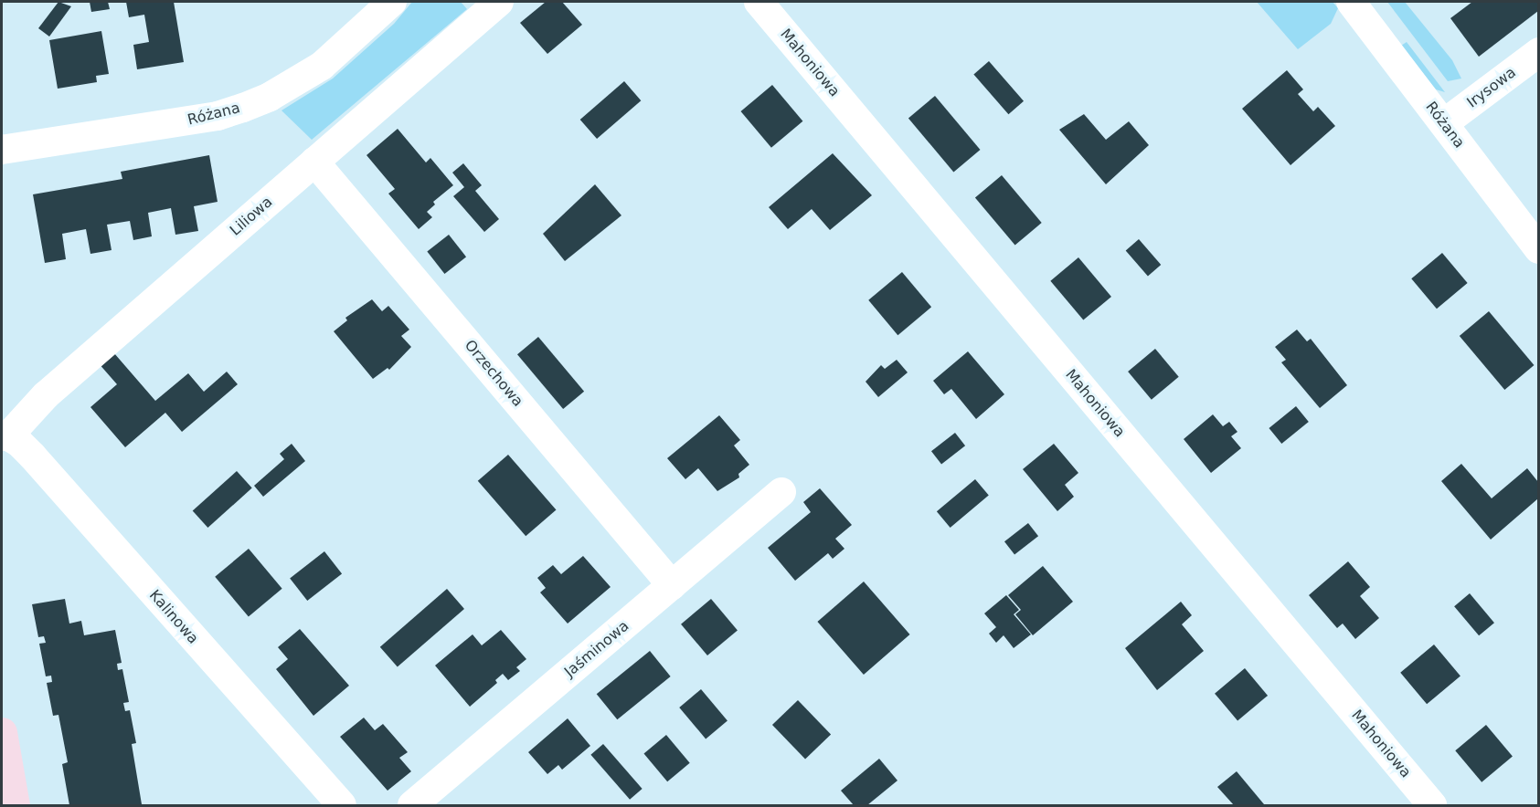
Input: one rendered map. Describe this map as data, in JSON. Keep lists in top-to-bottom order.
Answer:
{
  "streets": {
    "street": [
      "Mahoniowa",
      "Irysowa",
      "Różana",
      "Liliowa",
      "Orzechowa",
      "Kalinowa",
      "Jaśminowa"
    ]
  },
  "crossings": [
    ["Irysowa", "Różana"],
    ["Liliowa", "Orzechowa"],
    ["Liliowa", "Kalinowa"],
    ["Orzechowa", "Jaśminowa"]
  ]
}
